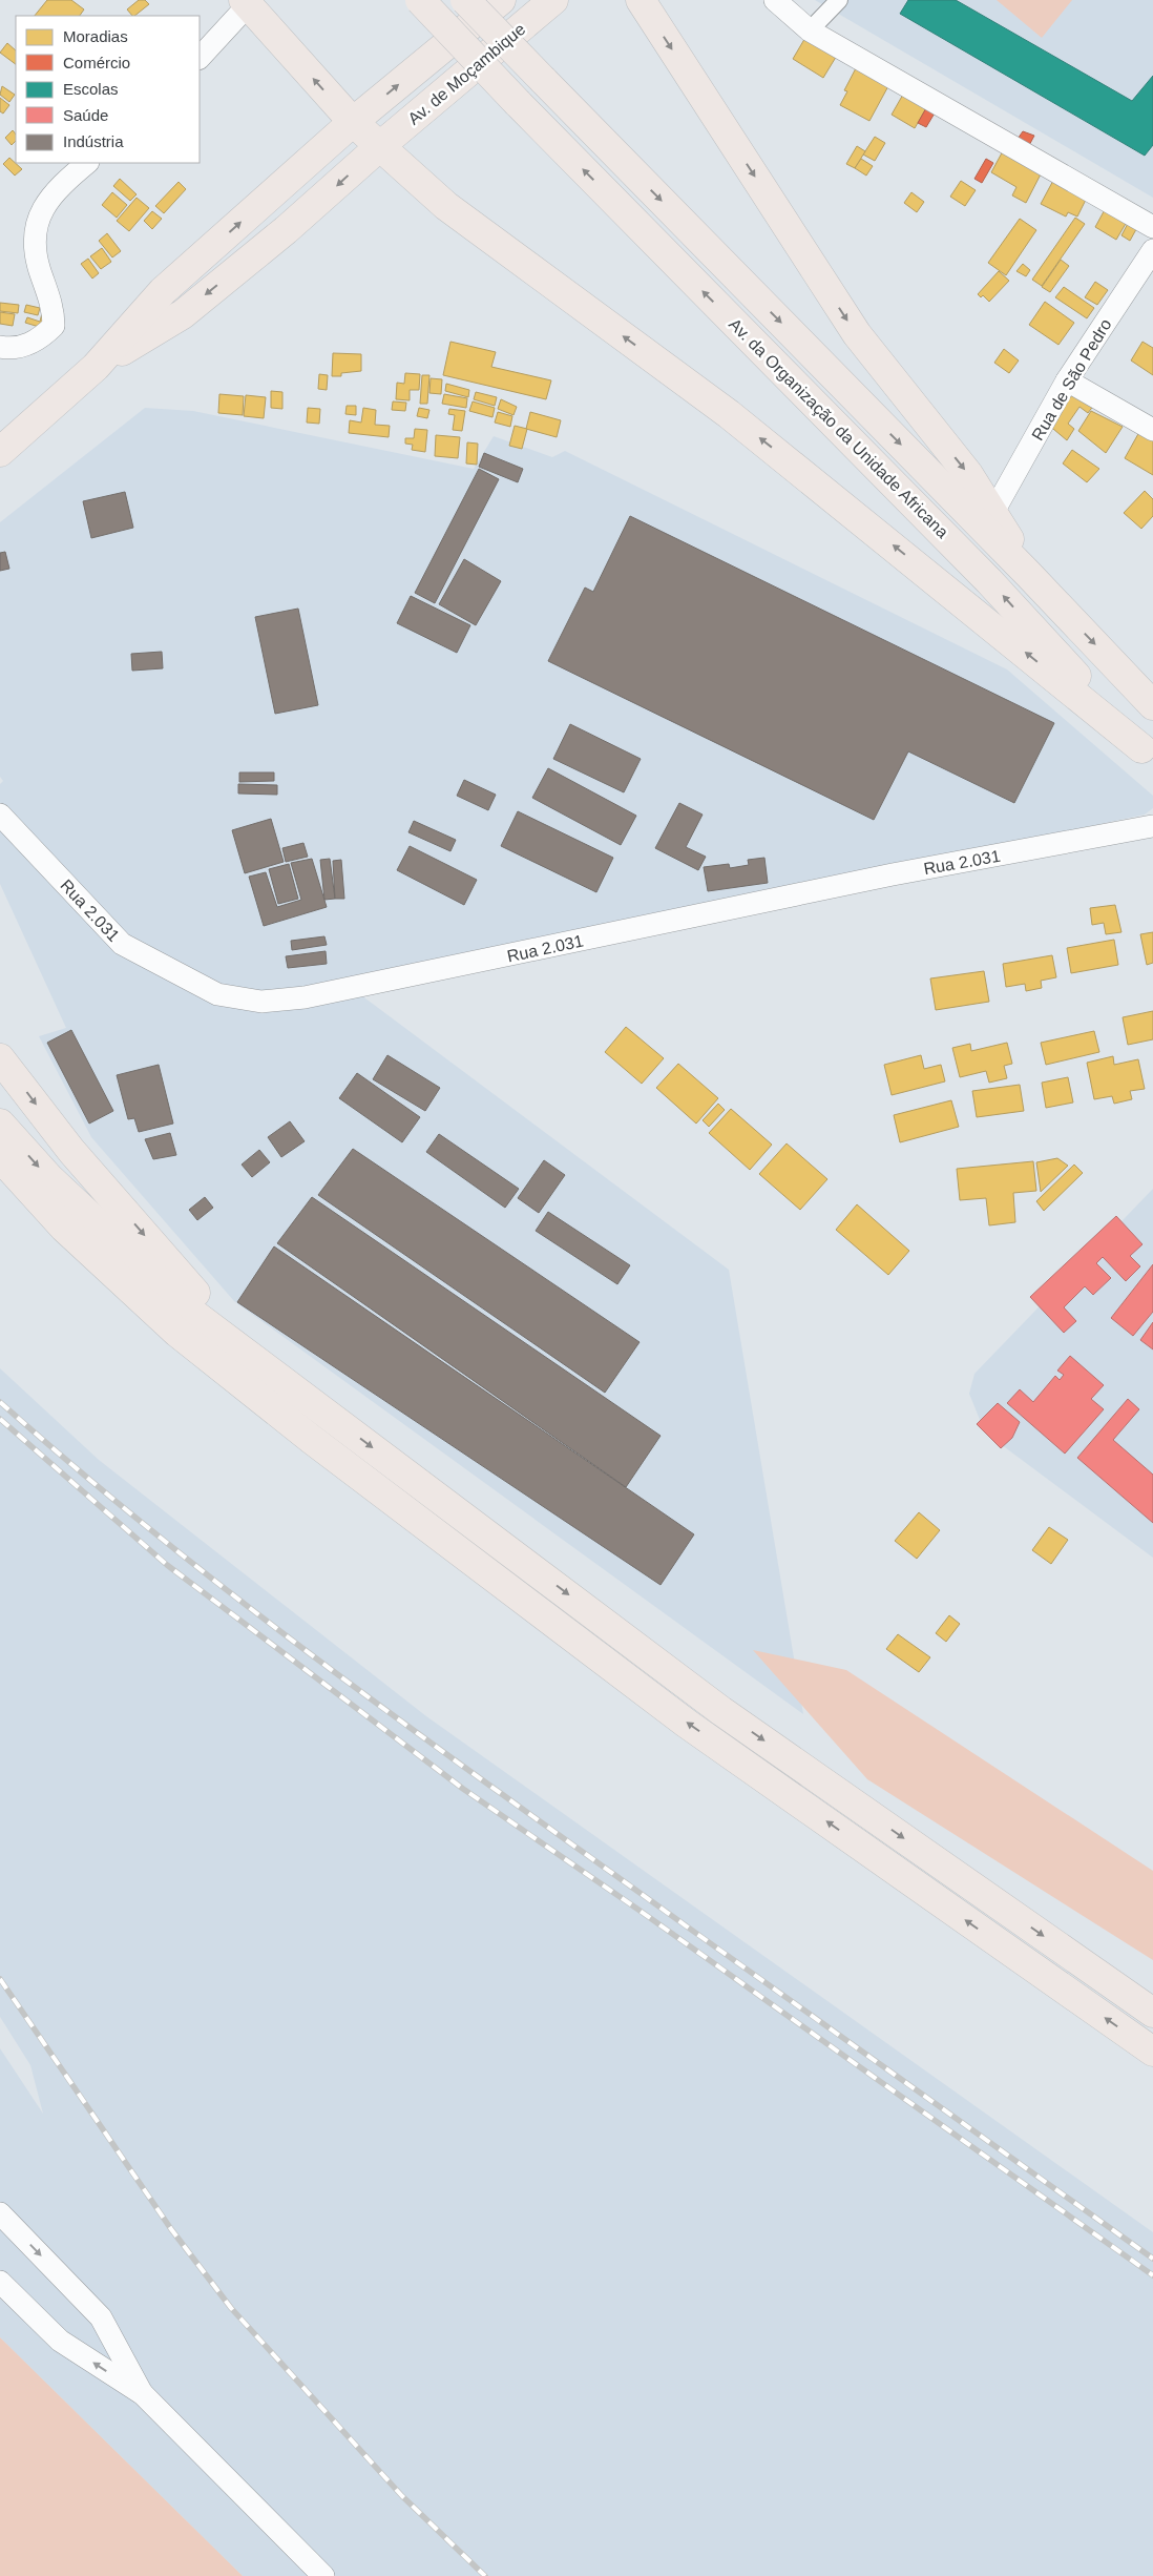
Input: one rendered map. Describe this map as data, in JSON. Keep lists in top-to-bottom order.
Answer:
{
  "streets": {
    "highway": ["Av. de Moçambique", "Av. da Organização da Unidade Africana"],
    "street": ["Rua de São Pedro", "Rua 2.031"]
  },
  "legend": [
    "Moradias",
    "Comércio",
    "Escolas",
    "Saúde",
    "Indústria"
  ]
}
